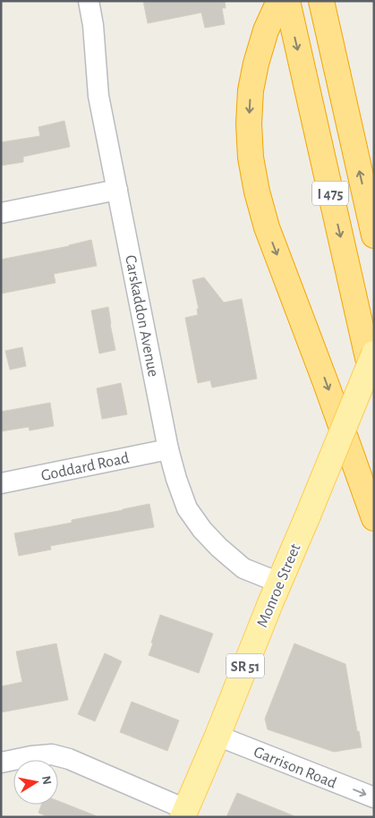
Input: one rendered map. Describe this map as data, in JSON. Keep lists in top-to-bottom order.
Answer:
{
  "streets": {
    "highway": ["I 475"],
    "main road": ["Monroe Street", "SR 51"],
    "street": ["Carskaddon Avenue", "Goddard Road", "Garrison Road"]
  },
  "crossings": [
    ["Carskaddon Avenue", "Goddard Road"],
    ["Carskaddon Avenue", "Monroe Street"],
    ["Monroe Street", "Garrison Road"]
  ],
  "one_way": ["Garrison Road"],
  "north": "right"
}
